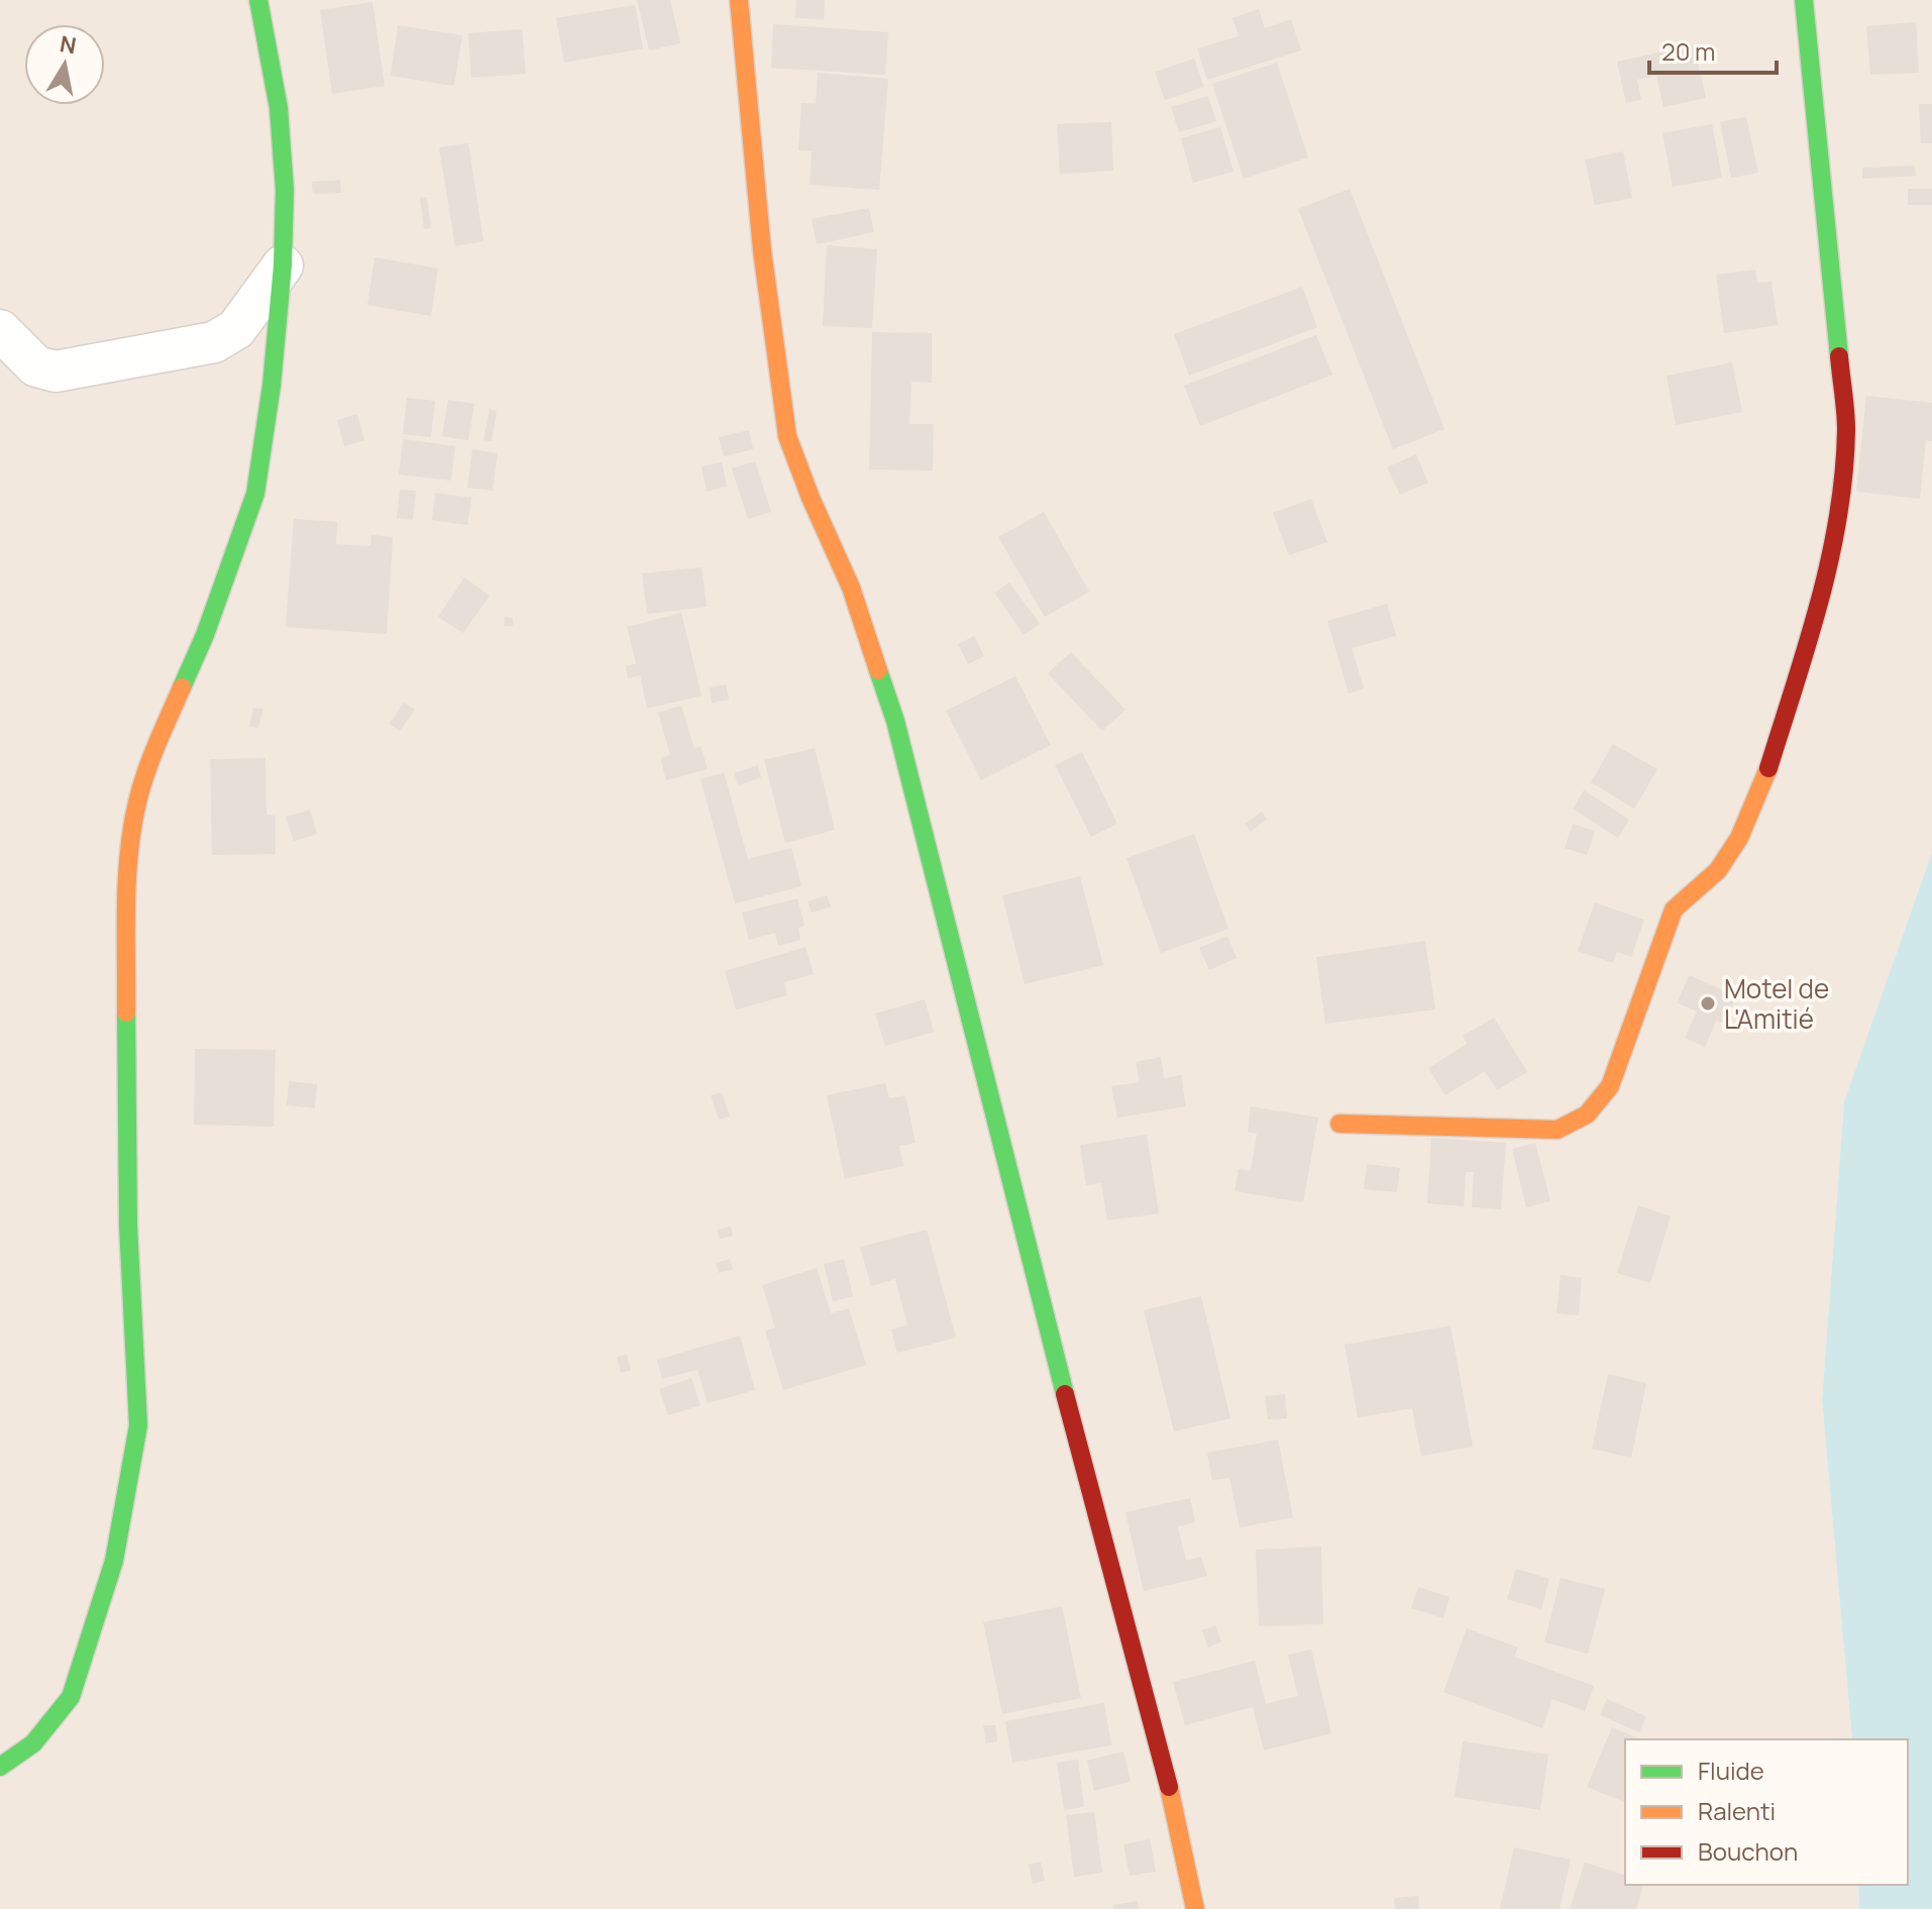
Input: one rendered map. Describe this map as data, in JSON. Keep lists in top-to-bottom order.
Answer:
{
  "places": ["Motel de L'Amitié"],
  "legend": ["Fluide", "Ralenti", "Bouchon"],
  "scale_bar": "20 m",
  "north": "top"
}
